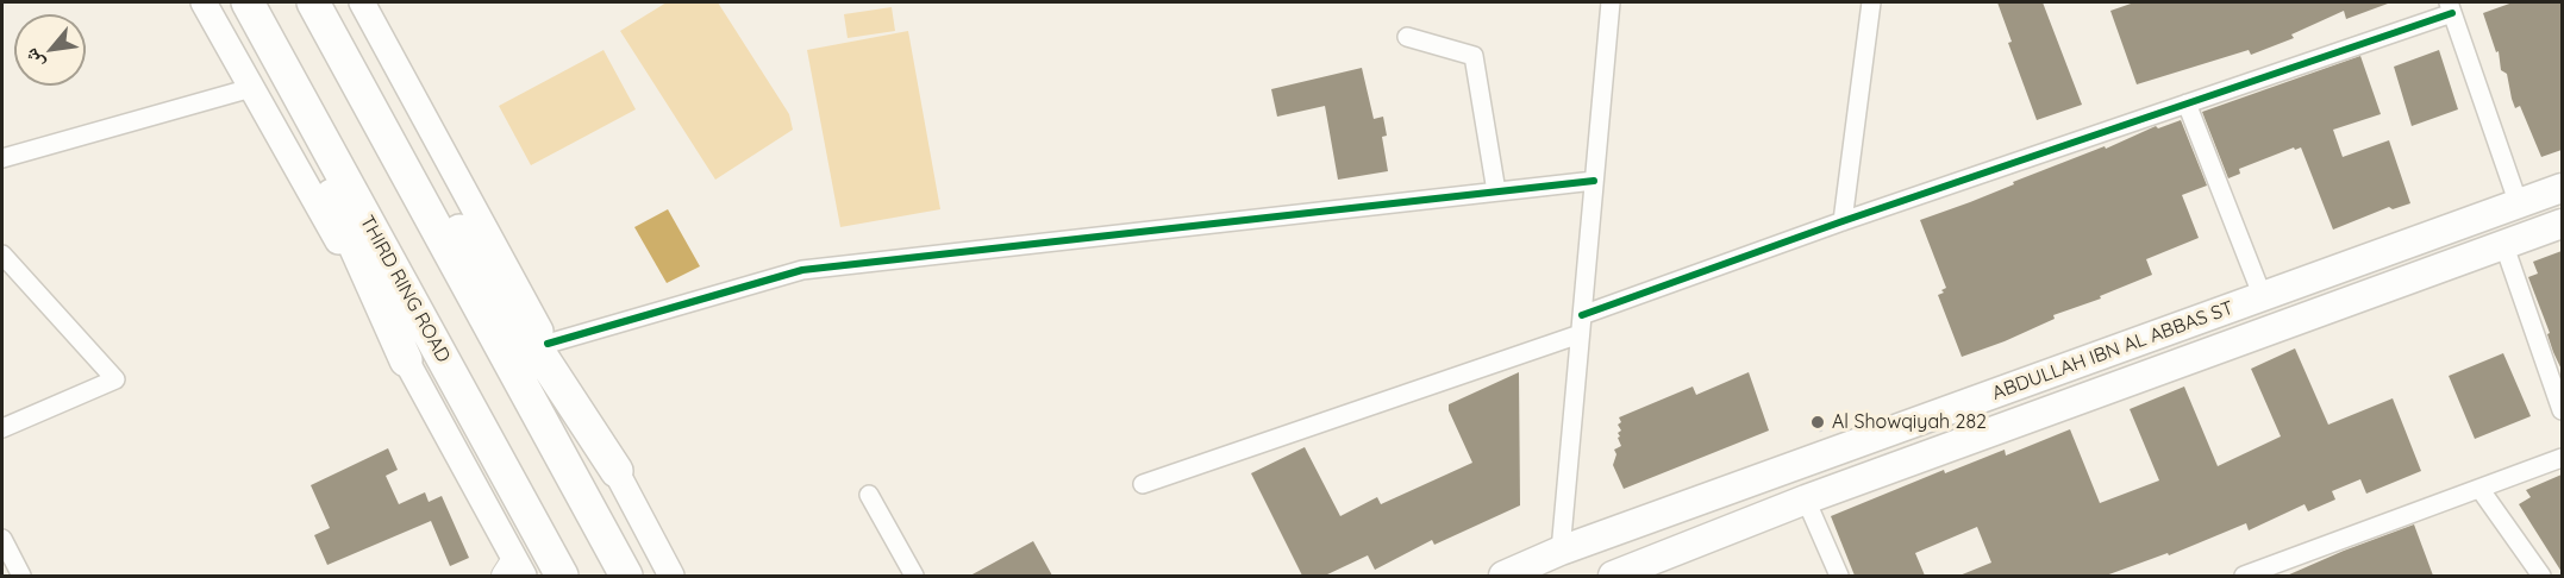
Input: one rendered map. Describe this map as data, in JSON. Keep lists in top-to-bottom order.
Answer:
{
  "streets": {
    "highway": ["THIRD RING ROAD"],
    "main road": ["ABDULLAH IBN AL ABBAS ST"]
  },
  "places": ["Al Showqiyah 282"],
  "north": "bottom left"
}
